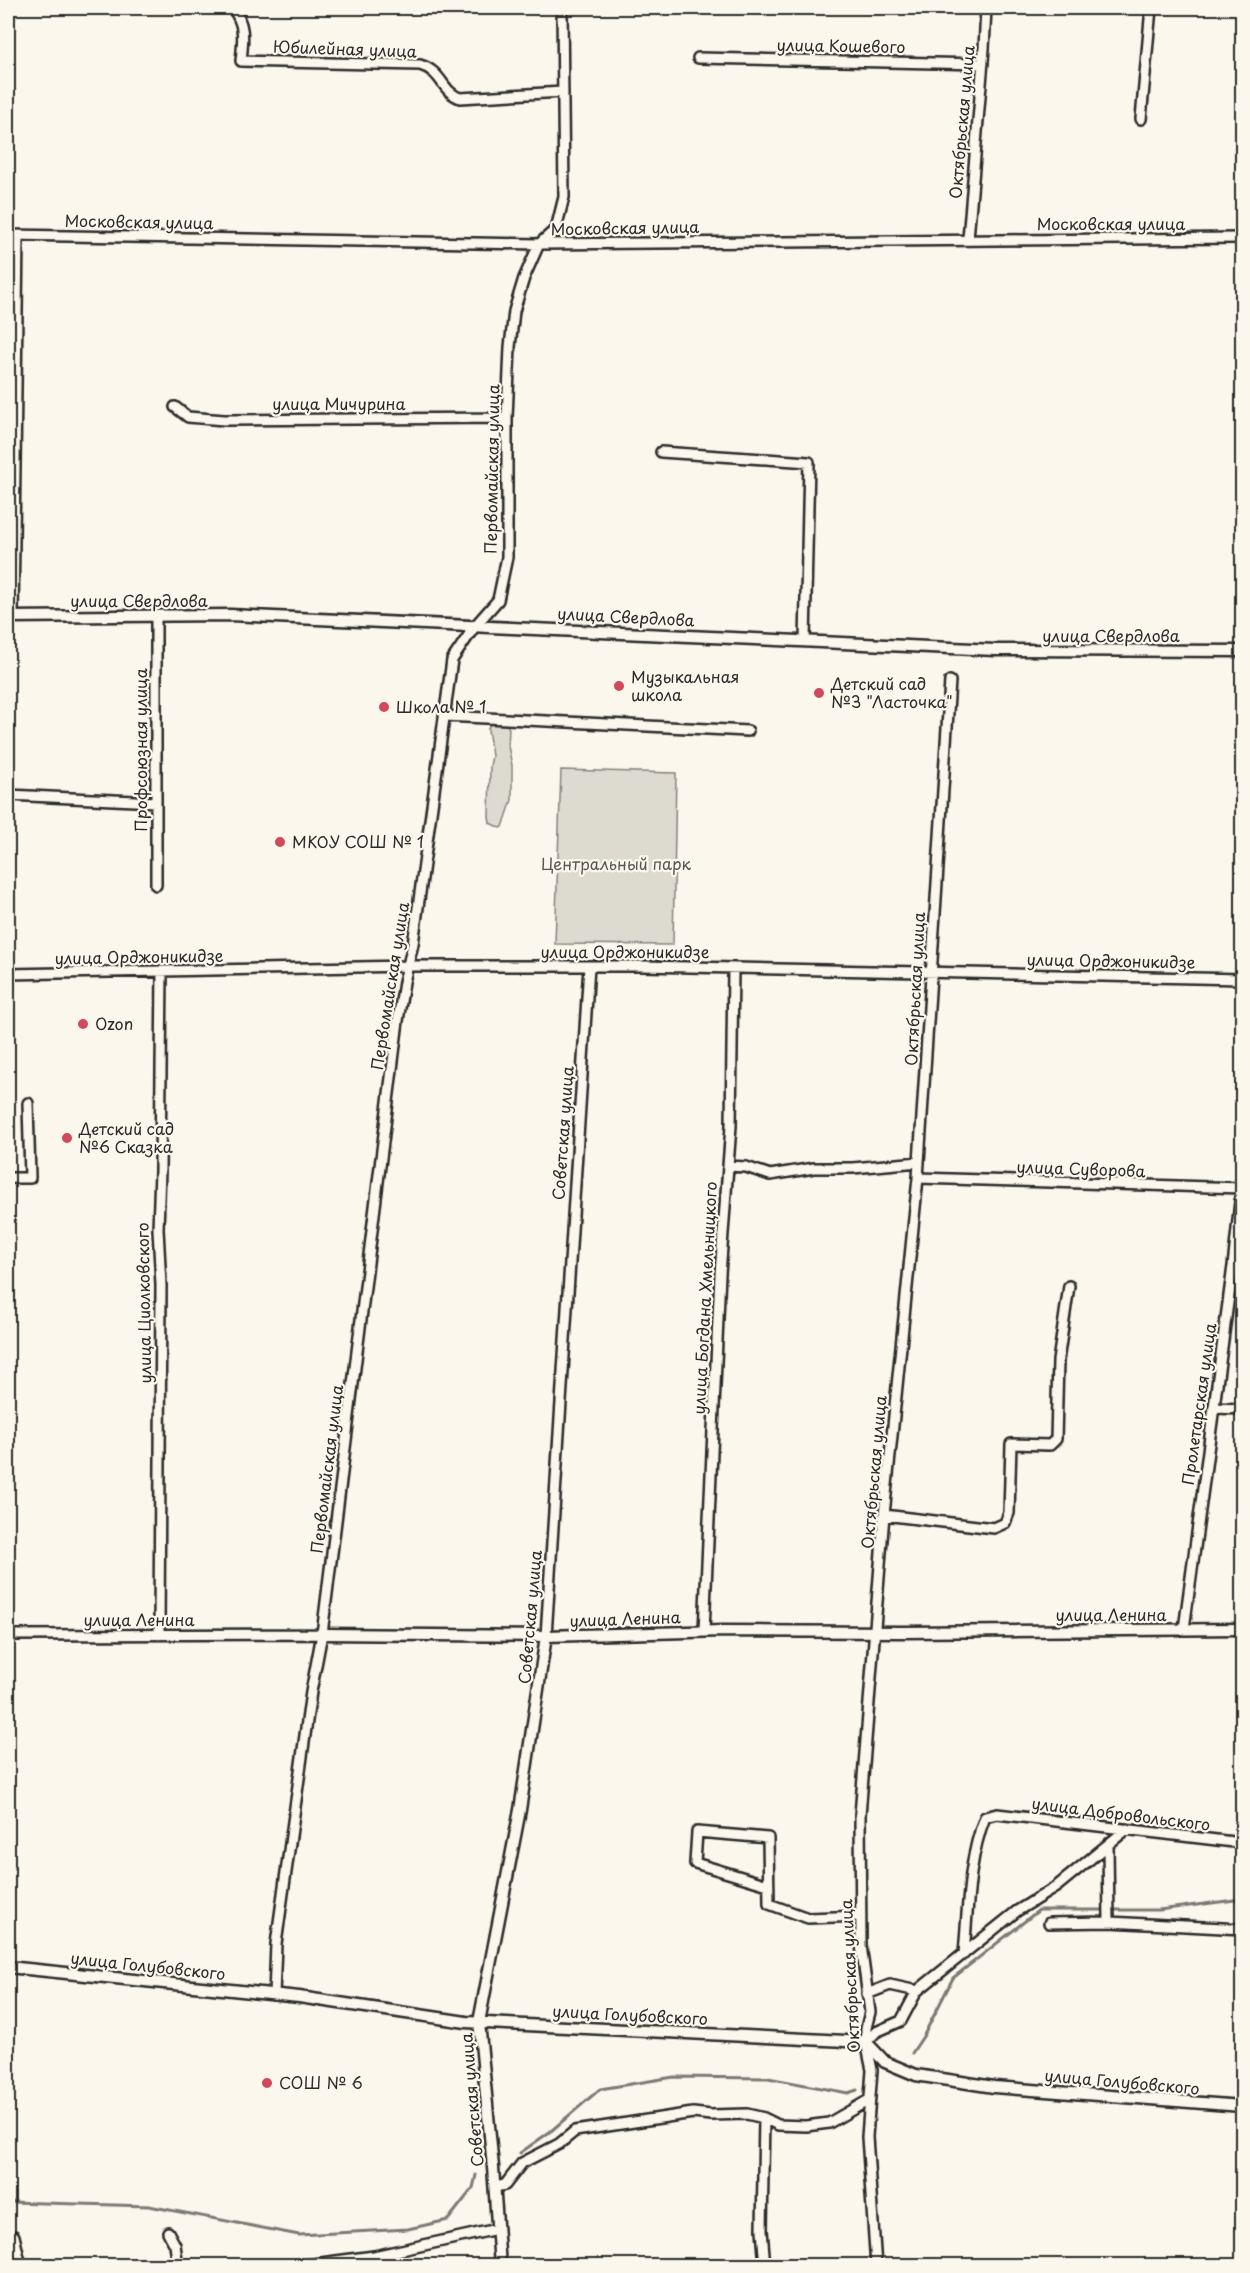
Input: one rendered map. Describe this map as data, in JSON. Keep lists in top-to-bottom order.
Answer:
{
  "streets": {
    "street": [
      "улица Кошевого",
      "Юбилейная улица",
      "Октябрьская улица",
      "Московская улица",
      "улица Мичурина",
      "Первомайская улица",
      "улица Свердлова",
      "Профсоюзная улица",
      "улица Орджоникидзе",
      "Советская улица",
      "улица Суворова",
      "улица Богдана Хмельницкого",
      "улица Циолковского",
      "Пролетарская улица",
      "улица Ленина",
      "улица Добровольского",
      "улица Голубовского"
    ]
  },
  "crossings": [
    ["улица Кошевого", "Октябрьская улица"],
    ["Юбилейная улица", "Первомайская улица"],
    ["Октябрьская улица", "Московская улица"],
    ["Октябрьская улица", "улица Орджоникидзе"],
    ["Октябрьская улица", "улица Суворова"],
    ["Октябрьская улица", "улица Ленина"],
    ["Октябрьская улица", "улица Голубовского"],
    ["Московская улица", "Первомайская улица"],
    ["улица Мичурина", "Первомайская улица"],
    ["Первомайская улица", "улица Свердлова"],
    ["Первомайская улица", "улица Орджоникидзе"],
    ["Первомайская улица", "улица Ленина"],
    ["Первомайская улица", "улица Голубовского"],
    ["улица Свердлова", "Профсоюзная улица"],
    ["улица Орджоникидзе", "Советская улица"],
    ["улица Орджоникидзе", "улица Богдана Хмельницкого"],
    ["улица Орджоникидзе", "улица Циолковского"],
    ["Советская улица", "улица Ленина"],
    ["Советская улица", "улица Голубовского"],
    ["улица Суворова", "Пролетарская улица"],
    ["улица Богдана Хмельницкого", "улица Ленина"],
    ["улица Циолковского", "улица Ленина"],
    ["Пролетарская улица", "улица Ленина"]
  ],
  "parks": ["Центральный парк"],
  "places": [
    "Музыкальная школа",
    "Детский сад №3 \"Ласточка\"",
    "Школа № 1",
    "МКОУ СОШ № 1",
    "Ozon",
    "Детский сад №6 Сказка",
    "СОШ № 6"
  ]
}
